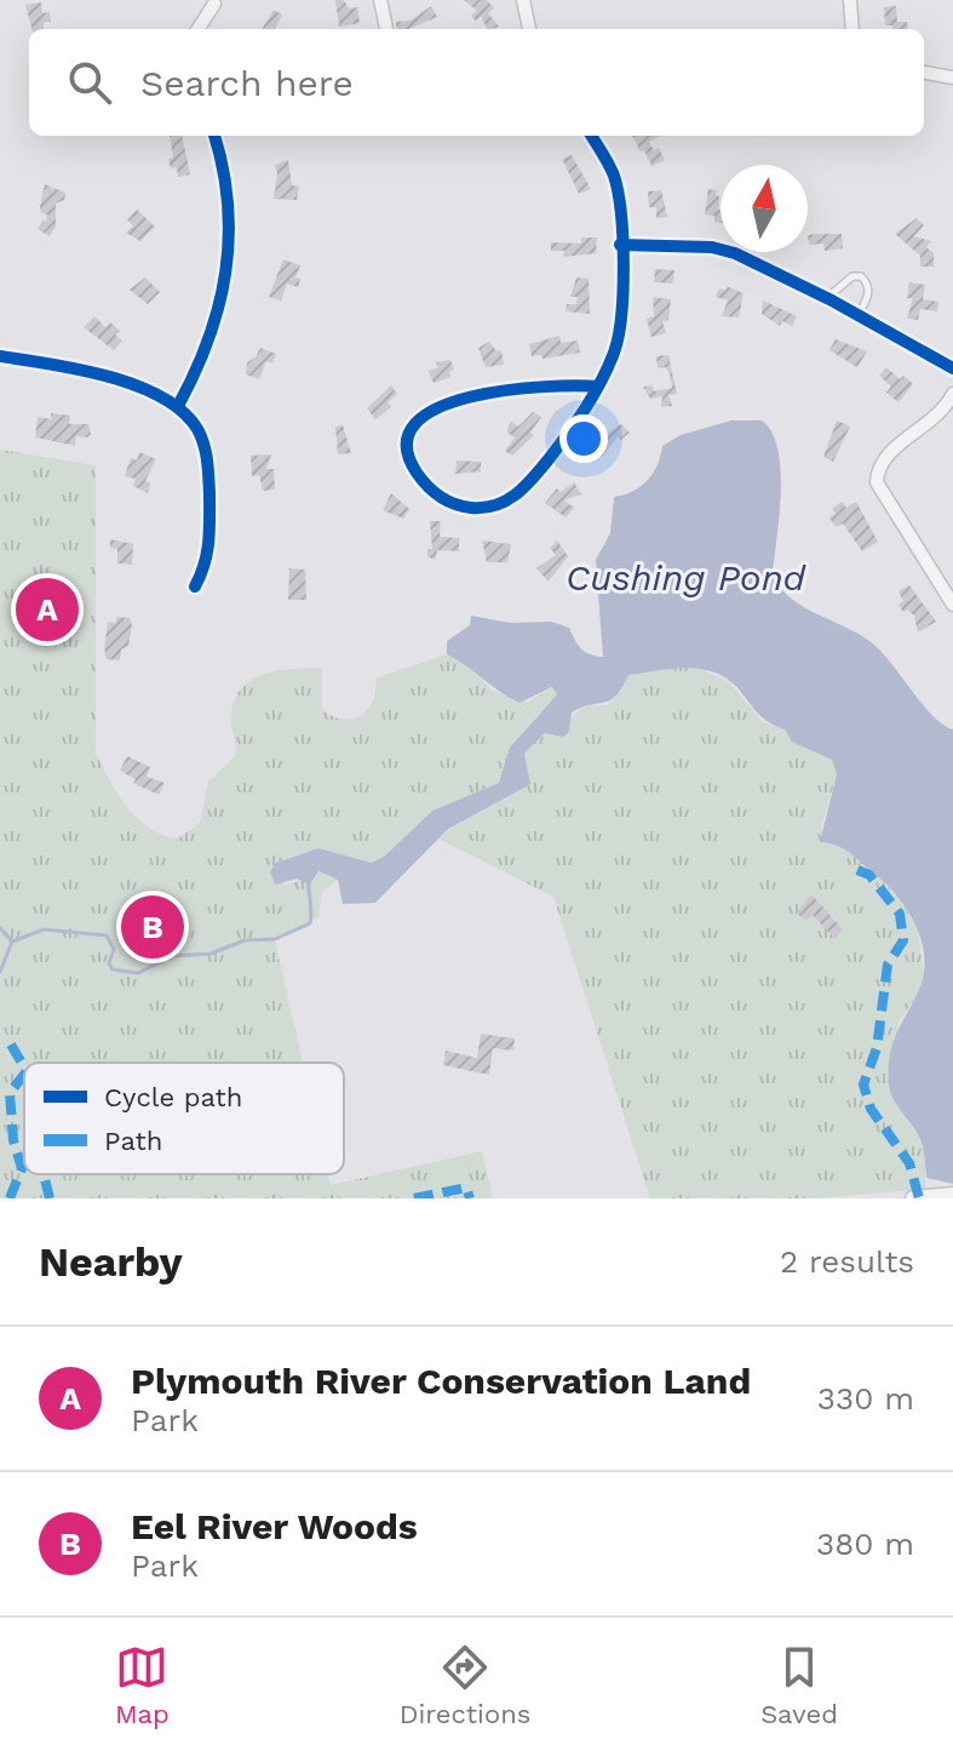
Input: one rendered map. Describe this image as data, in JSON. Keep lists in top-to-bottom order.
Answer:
{
  "water": ["Cushing Pond"],
  "legend": ["Cycle path", "Path"],
  "north": "top",
  "page": {
    "search": "Search here",
    "pins": ["A", "B"],
    "heading": ["Nearby", "2 results"],
    "list": [
      {
        "mark": "A",
        "name": "Plymouth River Conservation Land",
        "note": "Park",
        "value": "330 m"
      },
      {
        "mark": "B",
        "name": "Eel River Woods",
        "note": "Park",
        "value": "380 m"
      }
    ],
    "nav": ["Map", "Directions", "Saved"]
  }
}
